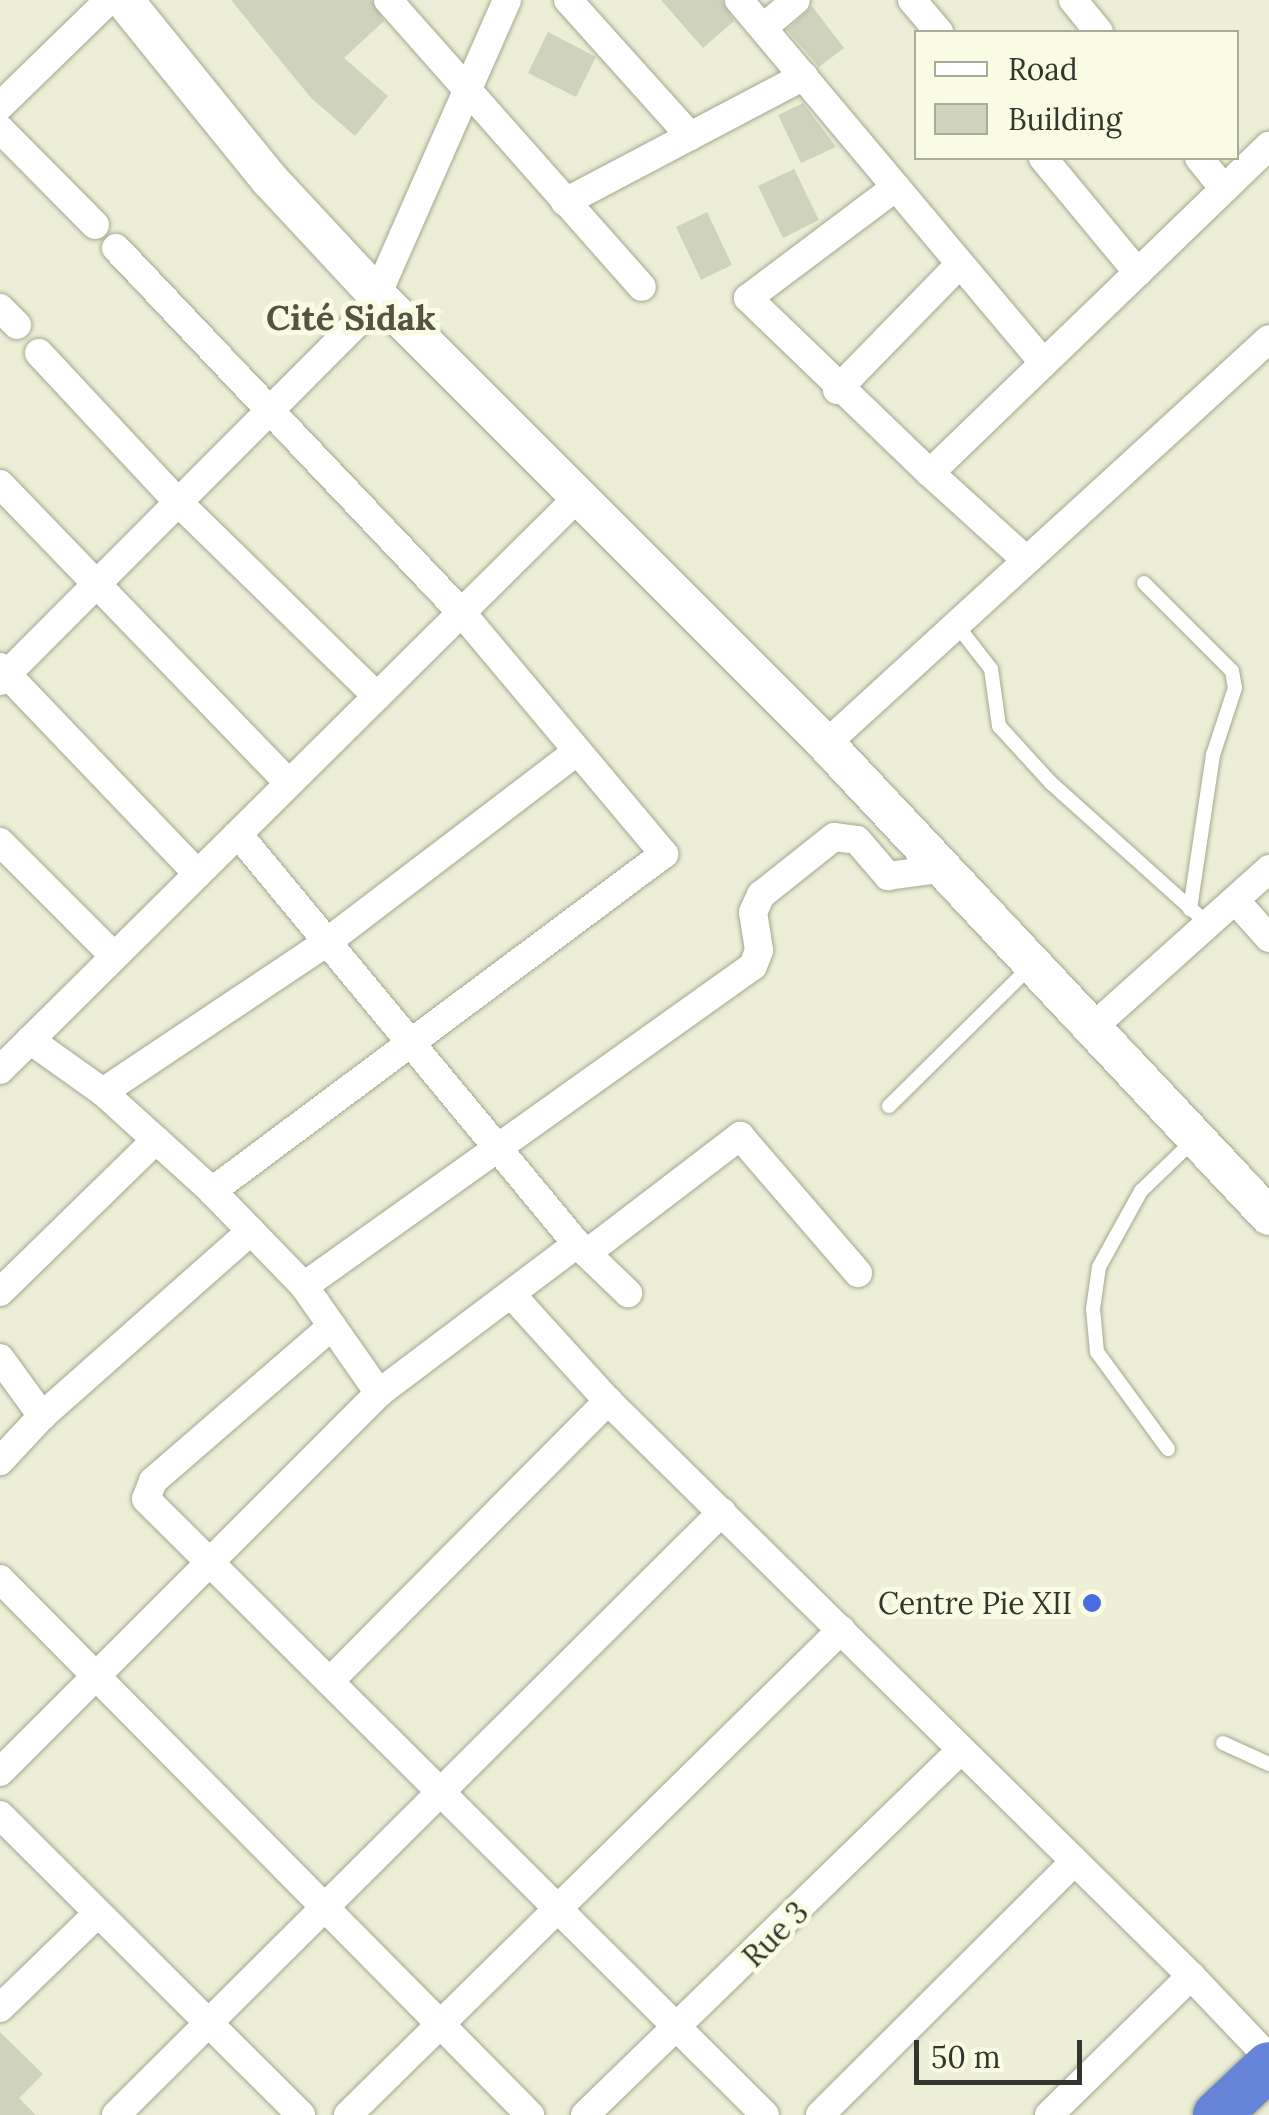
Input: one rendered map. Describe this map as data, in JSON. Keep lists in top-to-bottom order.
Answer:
{
  "streets": {
    "street": ["Rue 3"]
  },
  "districts": ["Cité Sidak"],
  "places": ["Centre Pie XII"],
  "legend": ["Road", "Building"],
  "scale_bar": "50 m"
}
